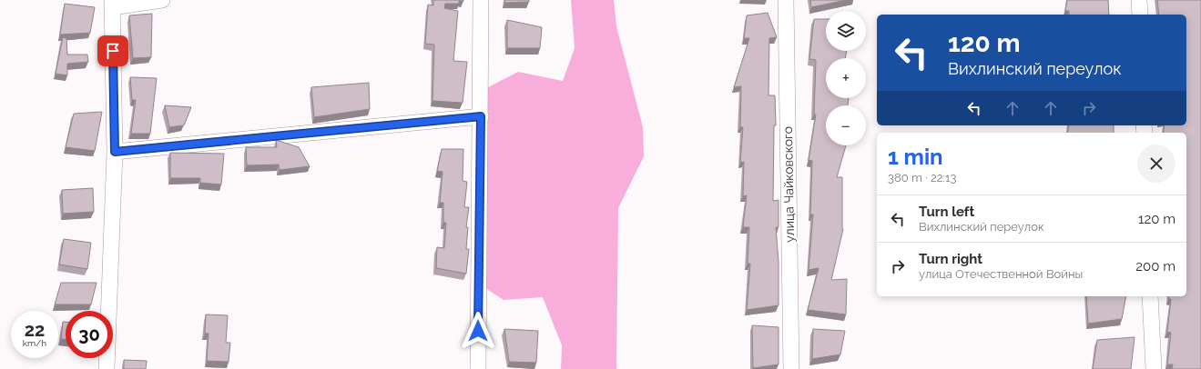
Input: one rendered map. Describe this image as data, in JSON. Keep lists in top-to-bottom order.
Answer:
{
  "streets": {
    "street": ["улица Чайковского"]
  },
  "page": {
    "map_buttons": ["+", "−"],
    "turn": ["120 m", "Вихлинский переулок"],
    "heading": ["1 min", "380 m · 22:13"],
    "list": [
      {
        "name": "Turn left",
        "note": "Вихлинский переулок",
        "value": "120 m"
      },
      {
        "name": "Turn right",
        "note": "улица Отечественной Войны",
        "value": "200 m"
      }
    ],
    "speed": "22 km/h",
    "limit": "30"
  }
}
